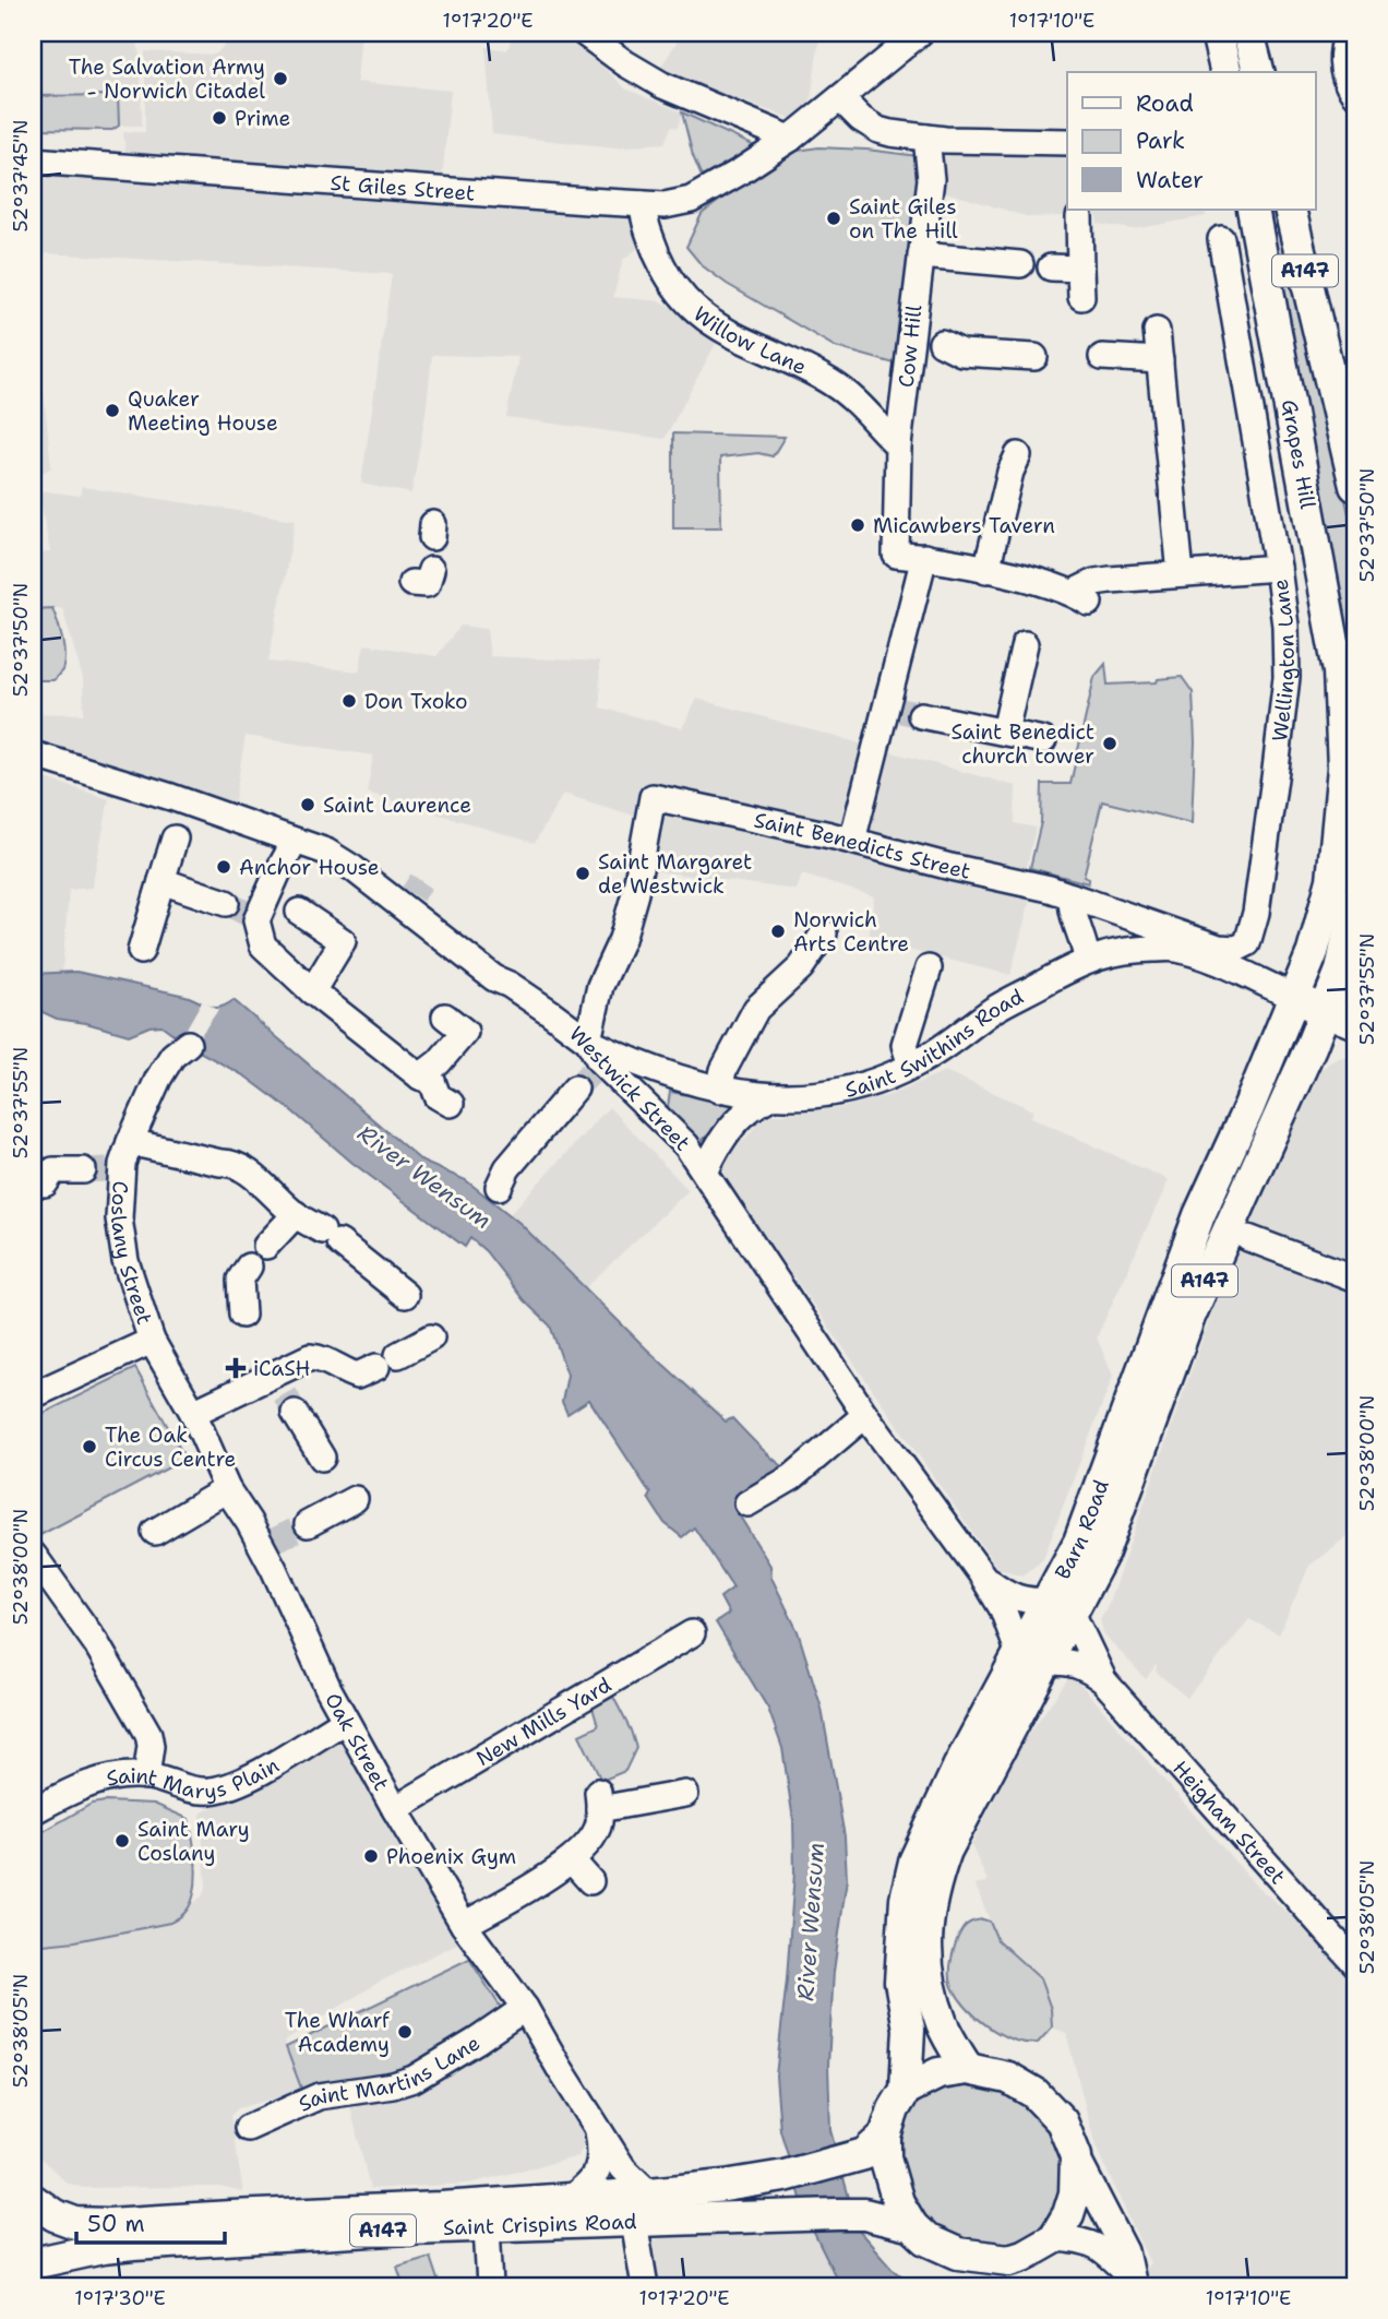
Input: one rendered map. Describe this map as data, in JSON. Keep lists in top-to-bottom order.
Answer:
{
  "streets": {
    "main road": [
      "A147",
      "Grapes Hill",
      "Barn Road",
      "Saint Crispins Road"
    ],
    "street": [
      "St Giles Street",
      "Willow Lane",
      "Cow Hill",
      "Wellington Lane",
      "Saint Benedicts Street",
      "Saint Swithins Road",
      "Westwick Street",
      "Coslany Street",
      "New Mills Yard",
      "Oak Street",
      "Saint Marys Plain",
      "Heigham Street",
      "Saint Martins Lane"
    ]
  },
  "crossings": [
    ["St Giles Street", "Willow Lane"],
    ["A147", "Barn Road"],
    ["Willow Lane", "Cow Hill"],
    ["Grapes Hill", "Barn Road"],
    ["Wellington Lane", "Saint Benedicts Street"],
    ["Saint Benedicts Street", "Saint Swithins Road"],
    ["Saint Benedicts Street", "Westwick Street"],
    ["Saint Swithins Road", "Westwick Street"],
    ["Westwick Street", "Barn Road"],
    ["Westwick Street", "Heigham Street"],
    ["Coslany Street", "Oak Street"],
    ["Barn Road", "Heigham Street"],
    ["Barn Road", "Saint Crispins Road"],
    ["New Mills Yard", "Oak Street"],
    ["Oak Street", "Saint Marys Plain"],
    ["Oak Street", "Saint Martins Lane"],
    ["Oak Street", "Saint Crispins Road"]
  ],
  "water": ["River Wensum"],
  "places": {
    "other": [
      "The Salvation Army - Norwich Citadel",
      "Prime",
      "Saint Giles on The Hill",
      "Quaker Meeting House",
      "Micawbers Tavern",
      "Don Txoko",
      "Saint Benedict church tower",
      "Saint Laurence",
      "Anchor House",
      "Saint Margaret de Westwick",
      "Norwich Arts Centre",
      "The Oak Circus Centre",
      "Saint Mary Coslany",
      "Phoenix Gym",
      "The Wharf Academy"
    ],
    "health": ["iCaSH"]
  },
  "legend": ["Road", "Park", "Water"],
  "scale_bar": "50 m",
  "coordinates": [
    "1°17'20\"E",
    "1°17'10\"E",
    "52°37'45\"N",
    "52°37'50\"N",
    "52°37'55\"N",
    "52°38'00\"N",
    "52°38'05\"N",
    "1°17'30\"E"
  ]
}
